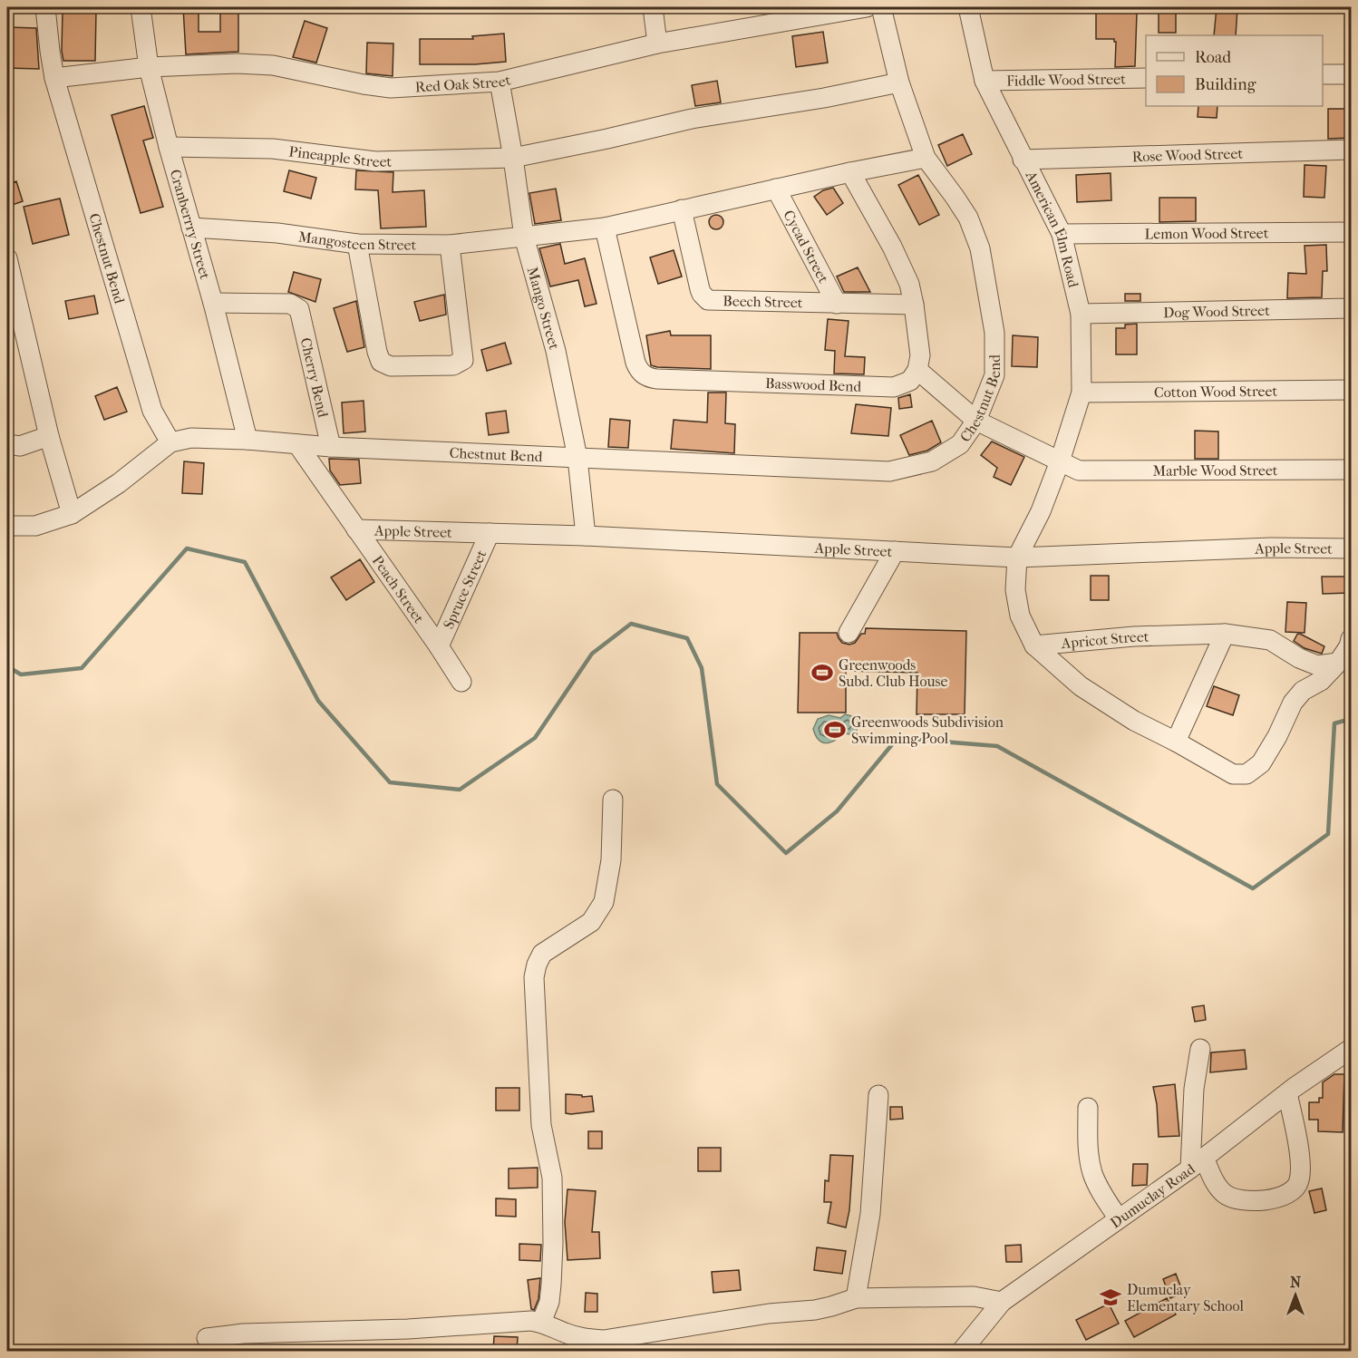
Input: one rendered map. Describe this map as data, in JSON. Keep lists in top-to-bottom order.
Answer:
{
  "streets": {
    "street": [
      "Fiddle Wood Street",
      "Red Oak Street",
      "Pineapple Street",
      "Rose Wood Street",
      "Cranberrry Street",
      "American Elm Road",
      "Lemon Wood Street",
      "Mangosteen Street",
      "Cycad Street",
      "Chestnut Bend",
      "Beech Street",
      "Mango Street",
      "Dog Wood Street",
      "Cherry Bend",
      "Basswood Bend",
      "Cotton Wood Street",
      "Marble Wood Street",
      "Apple Street",
      "Peach Street",
      "Spruce Street",
      "Apricot Street",
      "Dumuclay Road"
    ]
  },
  "crossings": [
    ["Fiddle Wood Street", "American Elm Road"],
    ["Red Oak Street", "Cranberrry Street"],
    ["Red Oak Street", "Chestnut Bend"],
    ["Red Oak Street", "Mango Street"],
    ["Pineapple Street", "Cranberrry Street"],
    ["Pineapple Street", "Chestnut Bend"],
    ["Pineapple Street", "Mango Street"],
    ["Rose Wood Street", "American Elm Road"],
    ["Cranberrry Street", "Mangosteen Street"],
    ["Cranberrry Street", "Chestnut Bend"],
    ["Cranberrry Street", "Cherry Bend"],
    ["American Elm Road", "Lemon Wood Street"],
    ["American Elm Road", "Dog Wood Street"],
    ["American Elm Road", "Cotton Wood Street"],
    ["American Elm Road", "Marble Wood Street"],
    ["Mangosteen Street", "Cycad Street"],
    ["Mangosteen Street", "Chestnut Bend"],
    ["Mangosteen Street", "Beech Street"],
    ["Mangosteen Street", "Mango Street"],
    ["Mangosteen Street", "Basswood Bend"],
    ["Cycad Street", "Beech Street"],
    ["Chestnut Bend", "Mango Street"],
    ["Chestnut Bend", "Cherry Bend"],
    ["Chestnut Bend", "Peach Street"],
    ["Mango Street", "Apple Street"],
    ["Apple Street", "Peach Street"],
    ["Apple Street", "Spruce Street"],
    ["Peach Street", "Spruce Street"]
  ],
  "places": {
    "sports": ["Greenwoods Subd. Club House", "Greenwoods Subdivision Swimming Pool"],
    "school or university": ["Dumuclay Elementary School"]
  },
  "legend": ["Road", "Building"],
  "north": "top"
}
